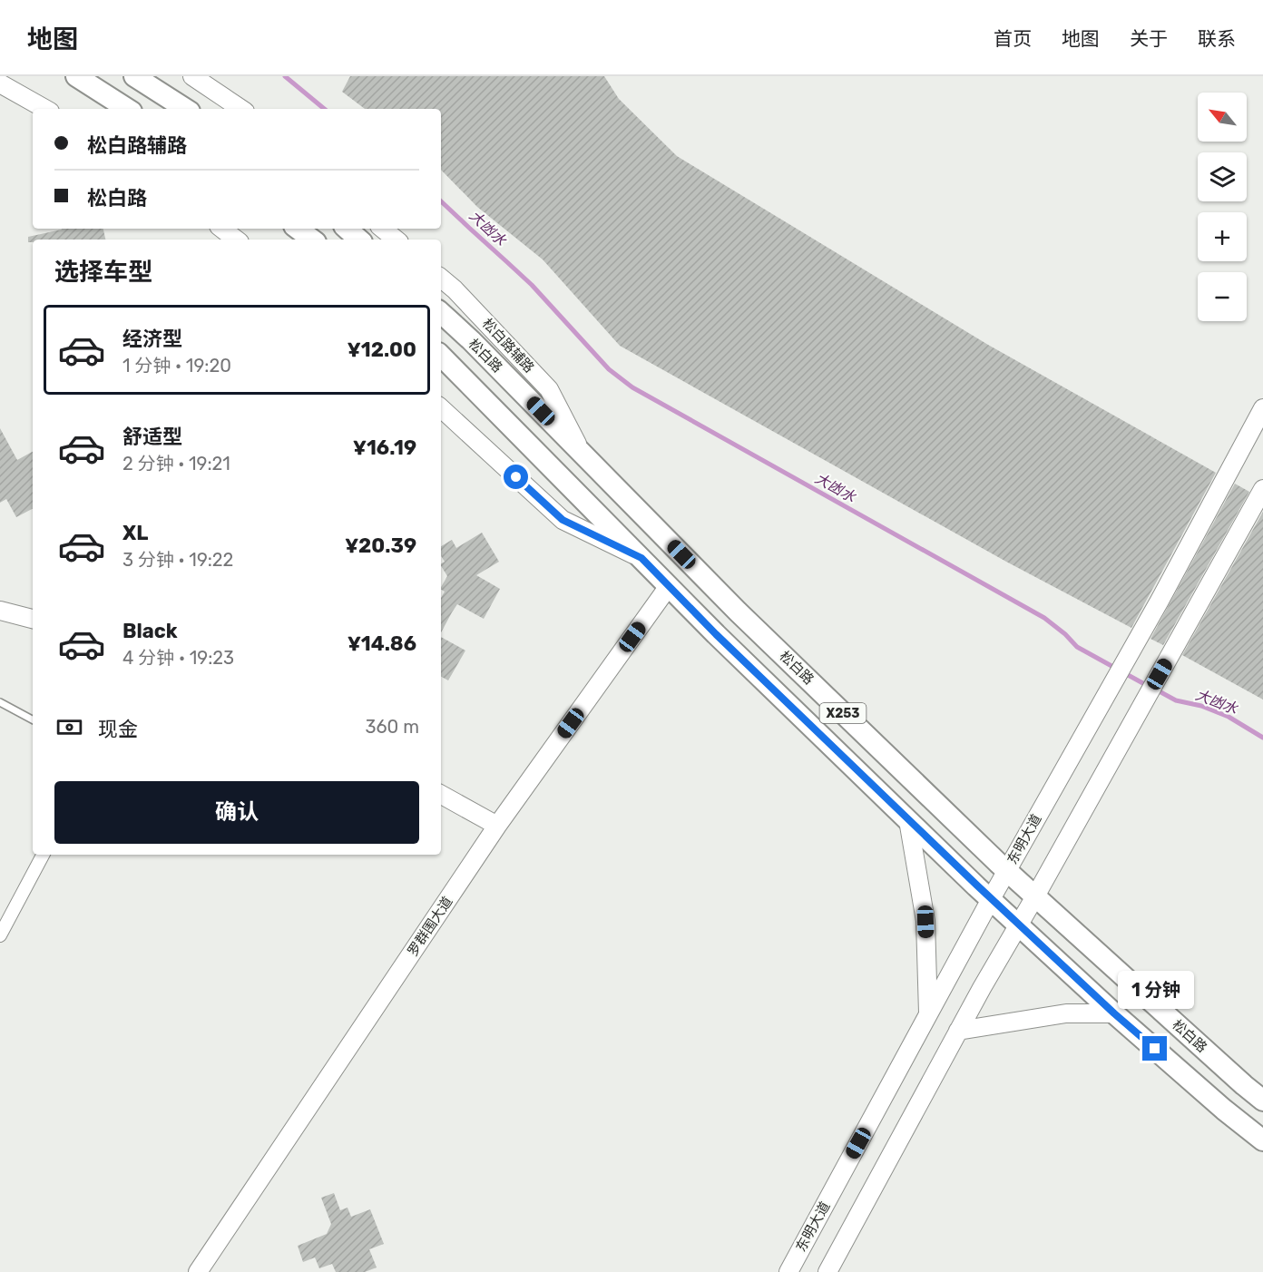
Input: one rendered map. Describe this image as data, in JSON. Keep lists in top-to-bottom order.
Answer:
{
  "streets": {
    "main road": [
      "松白路辅路",
      "松白路",
      "X253",
      "东明大道",
      "罗群围大道"
    ]
  },
  "crossings": [
    ["松白路辅路", "松白路"],
    ["松白路", "东明大道"],
    ["X253", "东明大道"],
    ["X253", "罗群围大道"]
  ],
  "water": ["大凼水"],
  "north": "top left",
  "page": {
    "header": "地图",
    "nav": [
      "首页",
      "地图",
      "关于",
      "联系"
    ],
    "map_buttons": ["+", "−"],
    "banner": ["松白路辅路", "松白路"],
    "heading": "选择车型",
    "list": [
      {
        "name": "经济型",
        "note": "1 分钟 · 19:20",
        "value": "¥12.00"
      },
      {
        "name": "舒适型",
        "note": "2 分钟 · 19:21",
        "value": "¥16.19"
      },
      {
        "name": "XL",
        "note": "3 分钟 · 19:22",
        "value": "¥20.39"
      },
      {
        "name": "Black",
        "note": "4 分钟 · 19:23",
        "value": "¥14.86"
      }
    ],
    "pay": ["现金", "360 m"],
    "buttons": "确认",
    "bubble": "1 分钟"
  }
}
